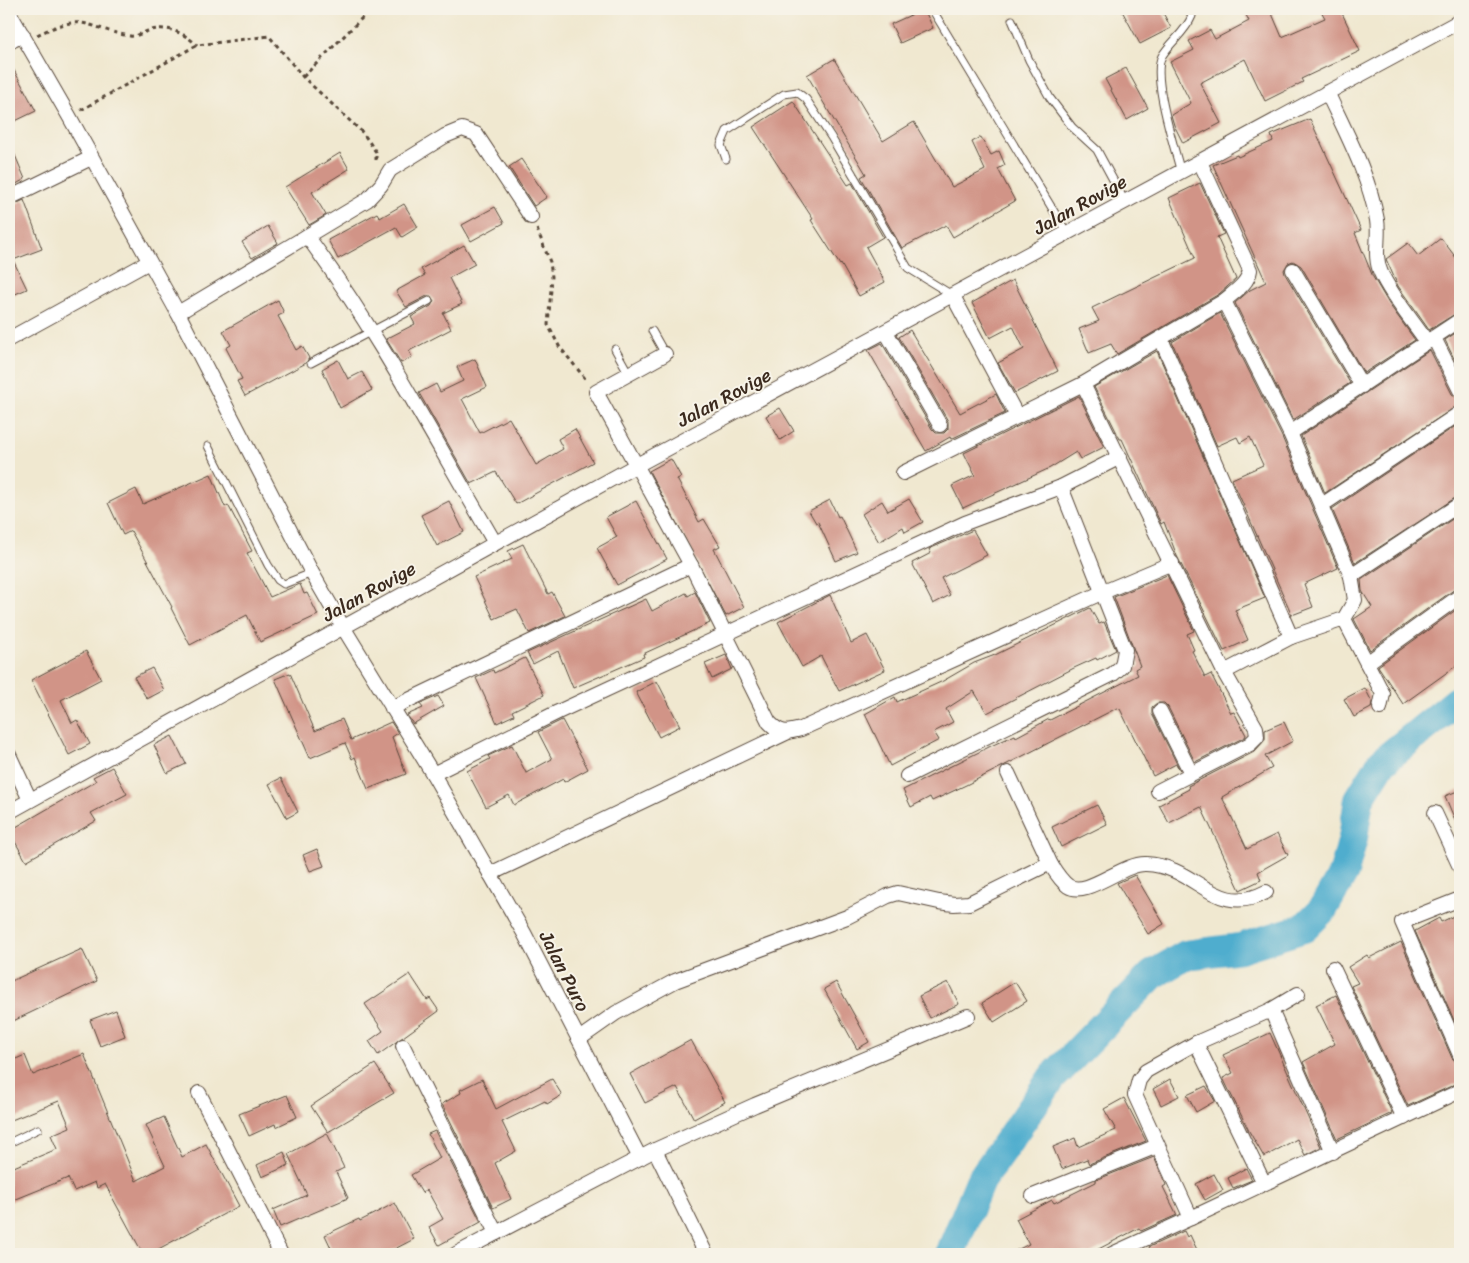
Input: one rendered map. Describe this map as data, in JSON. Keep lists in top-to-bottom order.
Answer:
{
  "streets": {
    "street": ["Jalan Rovige", "Jalan Puro"]
  },
  "crossings": [
    ["Jalan Rovige", "Jalan Puro"]
  ]
}
